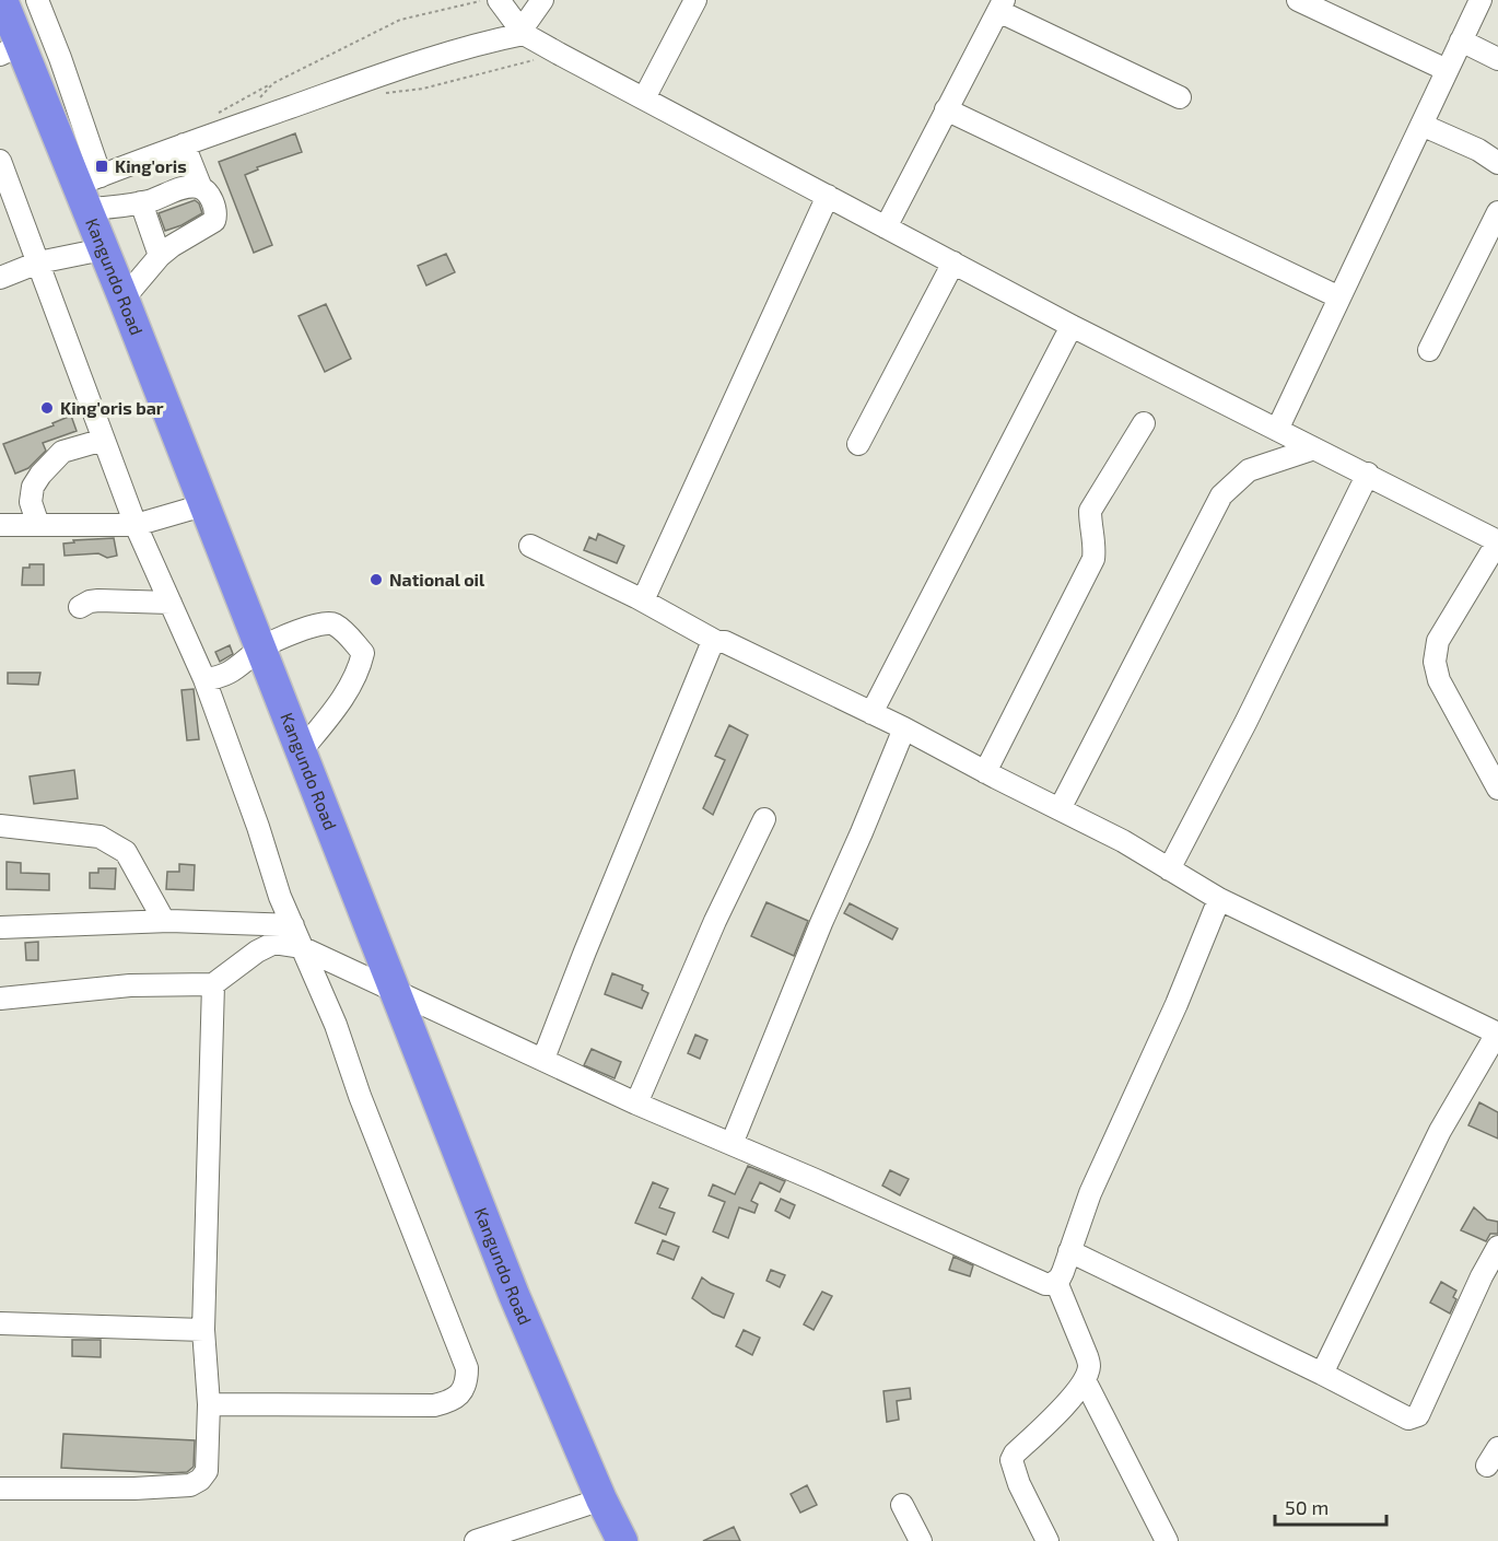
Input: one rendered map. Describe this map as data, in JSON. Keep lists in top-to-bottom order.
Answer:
{
  "streets": {
    "highway": ["Kangundo Road"]
  },
  "places": {
    "transit": ["King'oris"],
    "other": ["King'oris bar", "National oil"]
  },
  "scale_bar": "50 m"
}
